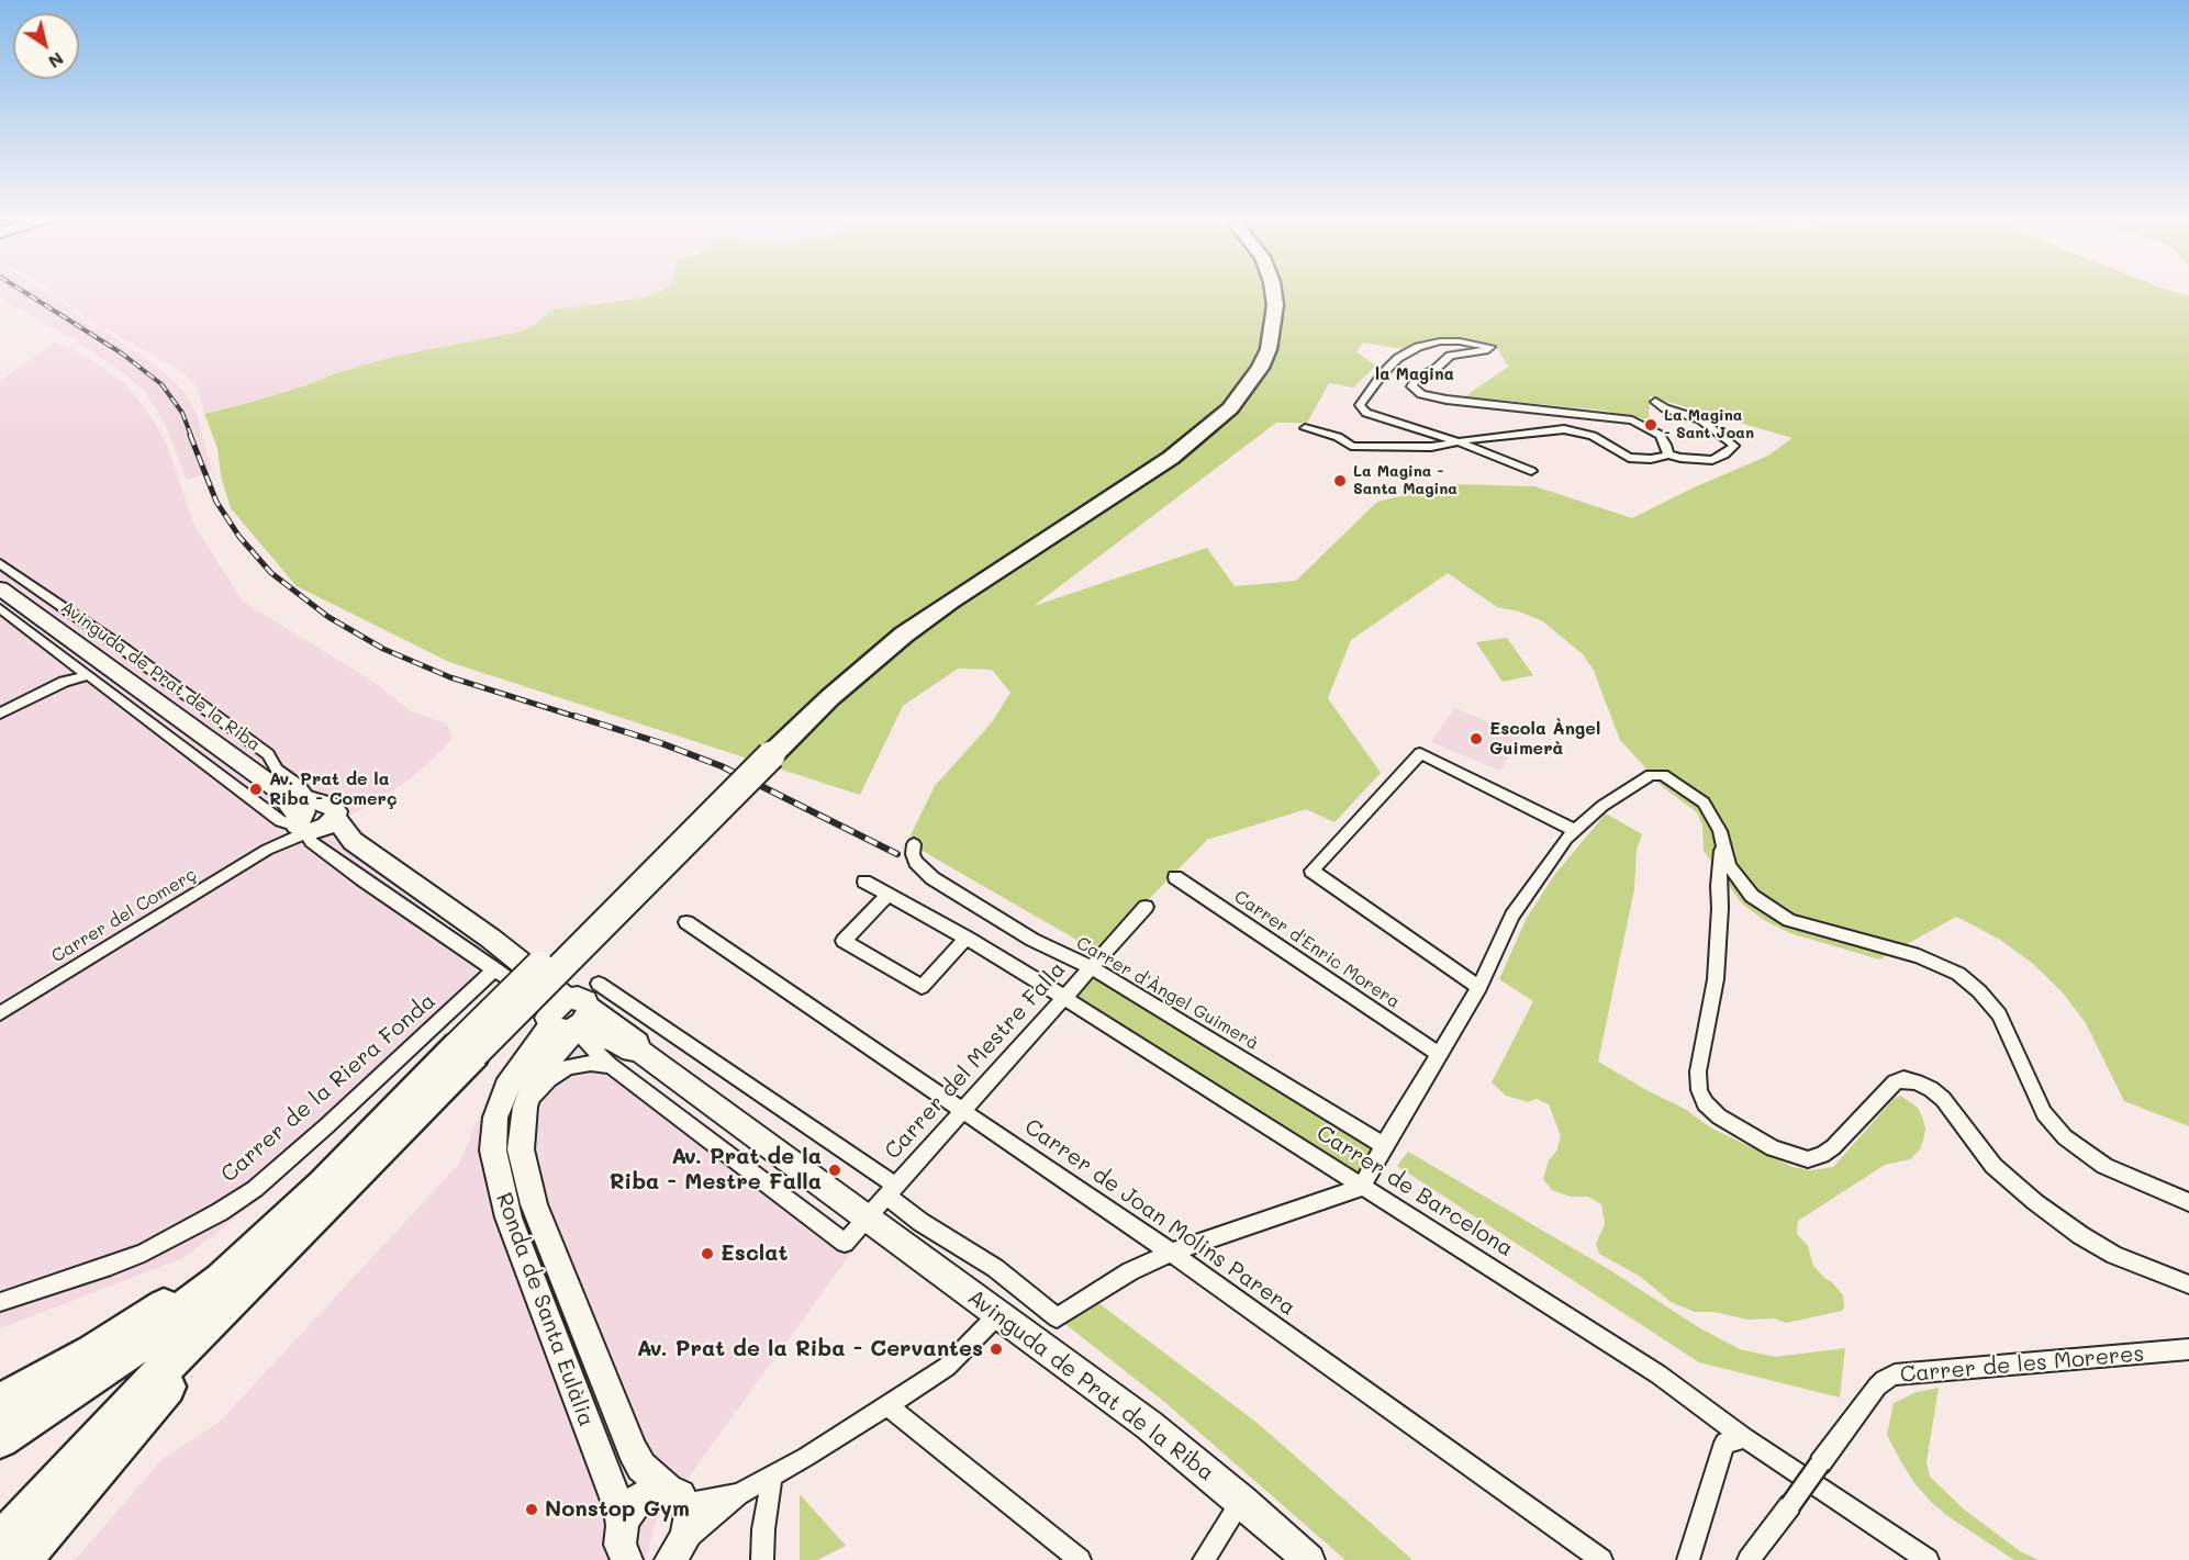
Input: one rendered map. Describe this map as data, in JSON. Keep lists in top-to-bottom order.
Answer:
{
  "streets": {
    "main road": ["Avinguda de Prat de la Riba", "Ronda de Santa Eulàlia"],
    "street": [
      "Carrer del Comerç",
      "Carrer d'Enric Morera",
      "Carrer d'Àngel Guimerà",
      "Carrer del Mestre Falla",
      "Carrer de la Riera Fonda",
      "Carrer de Barcelona",
      "Carrer de Joan Molins Parera",
      "Carrer de les Moreres"
    ]
  },
  "crossings": [
    ["Avinguda de Prat de la Riba", "Carrer del Comerç"],
    ["Avinguda de Prat de la Riba", "Carrer del Mestre Falla"],
    ["Avinguda de Prat de la Riba", "Carrer de la Riera Fonda"],
    ["Avinguda de Prat de la Riba", "Carrer de Joan Molins Parera"],
    ["Avinguda de Prat de la Riba", "Ronda de Santa Eulàlia"],
    ["Carrer d'Àngel Guimerà", "Carrer del Mestre Falla"],
    ["Carrer del Mestre Falla", "Carrer de Barcelona"],
    ["Carrer del Mestre Falla", "Carrer de Joan Molins Parera"]
  ],
  "districts": ["la Magina"],
  "places": [
    "La Magina - Sant Joan",
    "La Magina - Santa Magina",
    "Escola Àngel Guimerà",
    "Av. Prat de la Riba - Comerç",
    "Av. Prat de la Riba - Mestre Falla",
    "Esclat",
    "Av. Prat de la Riba - Cervantes",
    "Nonstop Gym"
  ],
  "north": "bottom right"
}
